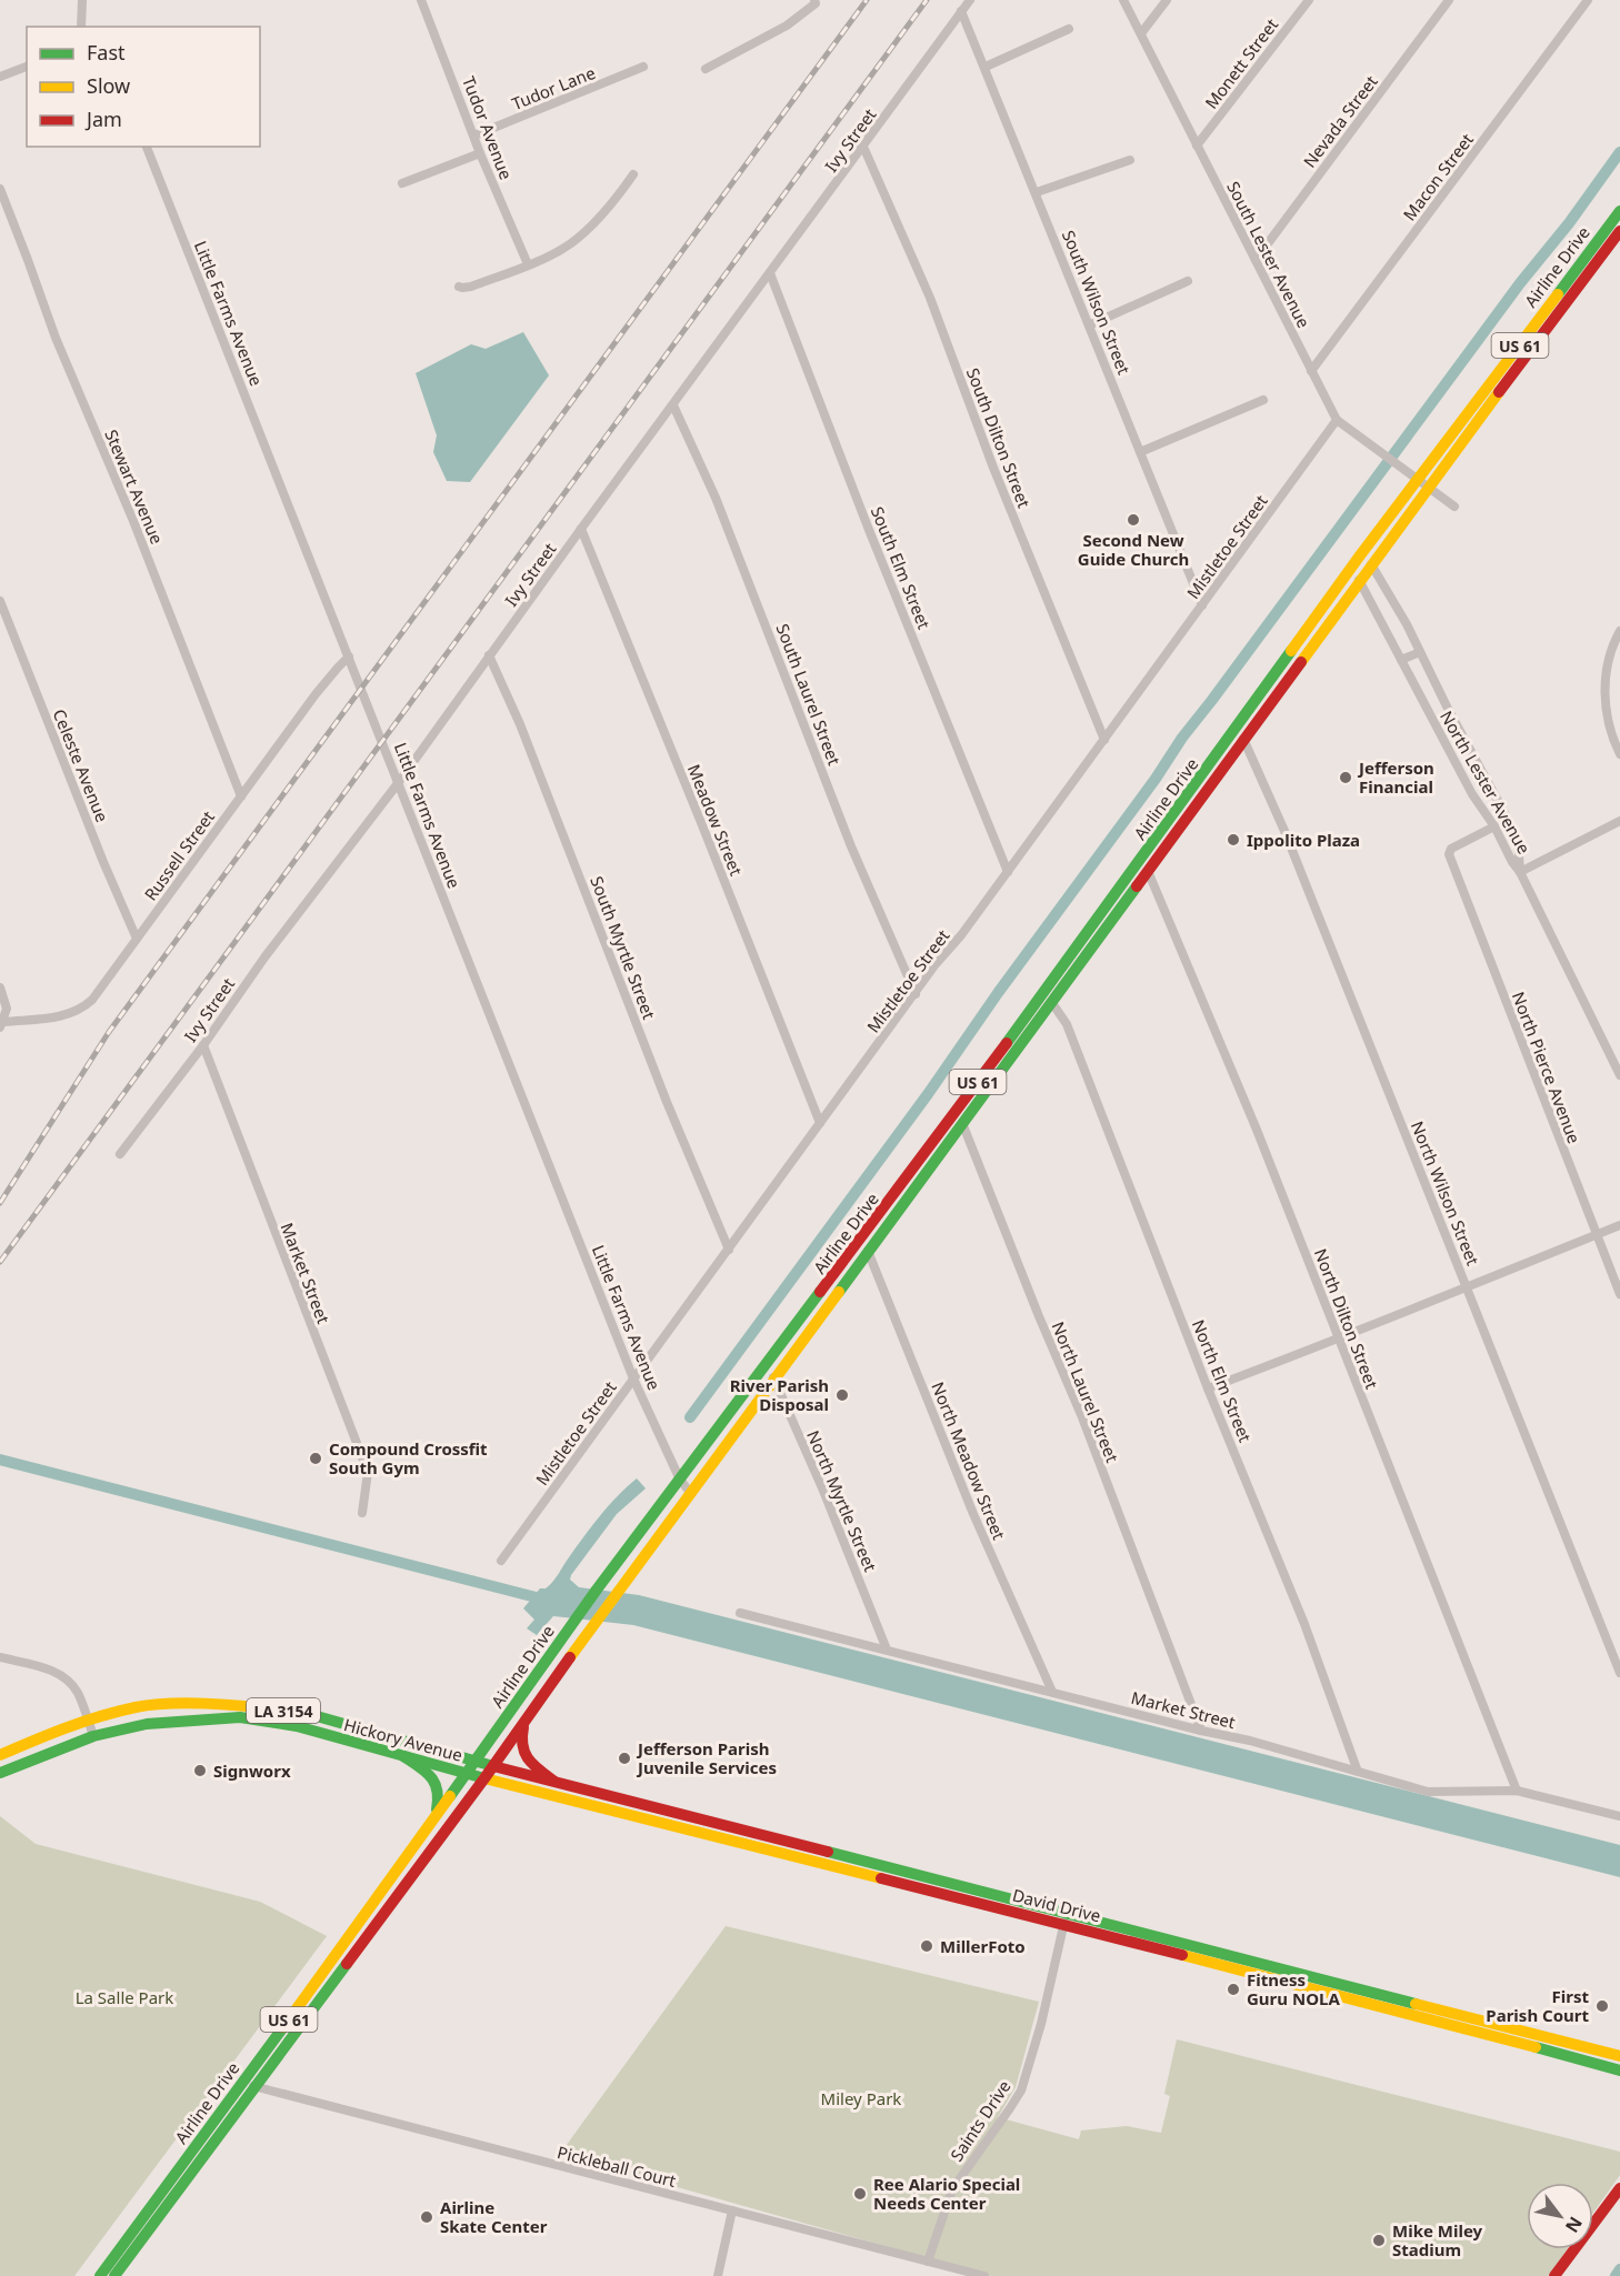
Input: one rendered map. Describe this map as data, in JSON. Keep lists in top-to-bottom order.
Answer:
{
  "streets": {
    "main road": [
      "Airline Drive",
      "US 61",
      "LA 3154",
      "Hickory Avenue",
      "David Drive"
    ],
    "street": [
      "Monett Street",
      "Tudor Lane",
      "Nevada Street",
      "Tudor Avenue",
      "Ivy Street",
      "Macon Street",
      "South Lester Avenue",
      "South Wilson Street",
      "Little Farms Avenue",
      "South Dilton Street",
      "Stewart Avenue",
      "Mistletoe Street",
      "South Elm Street",
      "South Laurel Street",
      "Celeste Avenue",
      "North Lester Avenue",
      "Meadow Street",
      "Russell Street",
      "South Myrtle Street",
      "North Pierce Avenue",
      "North Wilson Street",
      "Market Street",
      "North Dilton Street",
      "North Elm Street",
      "North Laurel Street",
      "North Meadow Street",
      "North Myrtle Street",
      "Saints Drive",
      "Pickleball Court"
    ]
  },
  "crossings": [
    ["Monett Street", "South Lester Avenue"],
    ["Tudor Lane", "Tudor Avenue"],
    ["Nevada Street", "South Lester Avenue"],
    ["Ivy Street", "South Wilson Street"],
    ["Ivy Street", "Little Farms Avenue"],
    ["Ivy Street", "South Dilton Street"],
    ["Ivy Street", "South Elm Street"],
    ["Ivy Street", "South Laurel Street"],
    ["Ivy Street", "Meadow Street"],
    ["Ivy Street", "South Myrtle Street"],
    ["Ivy Street", "Market Street"],
    ["Macon Street", "South Lester Avenue"],
    ["South Lester Avenue", "Airline Drive"],
    ["South Lester Avenue", "Mistletoe Street"],
    ["Airline Drive", "Little Farms Avenue"],
    ["Airline Drive", "North Lester Avenue"],
    ["Airline Drive", "North Wilson Street"],
    ["Airline Drive", "North Dilton Street"],
    ["Airline Drive", "North Elm Street"],
    ["Airline Drive", "North Laurel Street"],
    ["Airline Drive", "North Meadow Street"],
    ["Airline Drive", "North Myrtle Street"],
    ["Airline Drive", "Hickory Avenue"],
    ["Airline Drive", "David Drive"],
    ["Airline Drive", "Pickleball Court"],
    ["South Wilson Street", "Mistletoe Street"],
    ["Little Farms Avenue", "Mistletoe Street"],
    ["Little Farms Avenue", "Russell Street"],
    ["South Dilton Street", "Mistletoe Street"],
    ["Stewart Avenue", "Russell Street"],
    ["Mistletoe Street", "South Elm Street"],
    ["Mistletoe Street", "South Laurel Street"],
    ["Mistletoe Street", "Meadow Street"],
    ["Mistletoe Street", "South Myrtle Street"],
    ["Celeste Avenue", "Russell Street"],
    ["North Lester Avenue", "North Pierce Avenue"],
    ["Market Street", "North Dilton Street"],
    ["Market Street", "North Elm Street"],
    ["Market Street", "North Laurel Street"],
    ["Market Street", "North Meadow Street"],
    ["Market Street", "North Myrtle Street"],
    ["LA 3154", "Hickory Avenue"],
    ["Hickory Avenue", "David Drive"],
    ["David Drive", "Saints Drive"],
    ["Saints Drive", "Pickleball Court"]
  ],
  "parks": ["La Salle Park", "Miley Park"],
  "places": [
    "Second New Guide Church",
    "Jefferson Financial",
    "Ippolito Plaza",
    "River Parish Disposal",
    "Compound Crossfit South Gym",
    "Jefferson Parish Juvenile Services",
    "Signworx",
    "MillerFoto",
    "Fitness Guru NOLA",
    "First Parish Court",
    "Ree Alario Special Needs Center",
    "Airline Skate Center",
    "Mike Miley Stadium"
  ],
  "legend": ["Fast", "Slow", "Jam"],
  "north": "bottom right"
}
